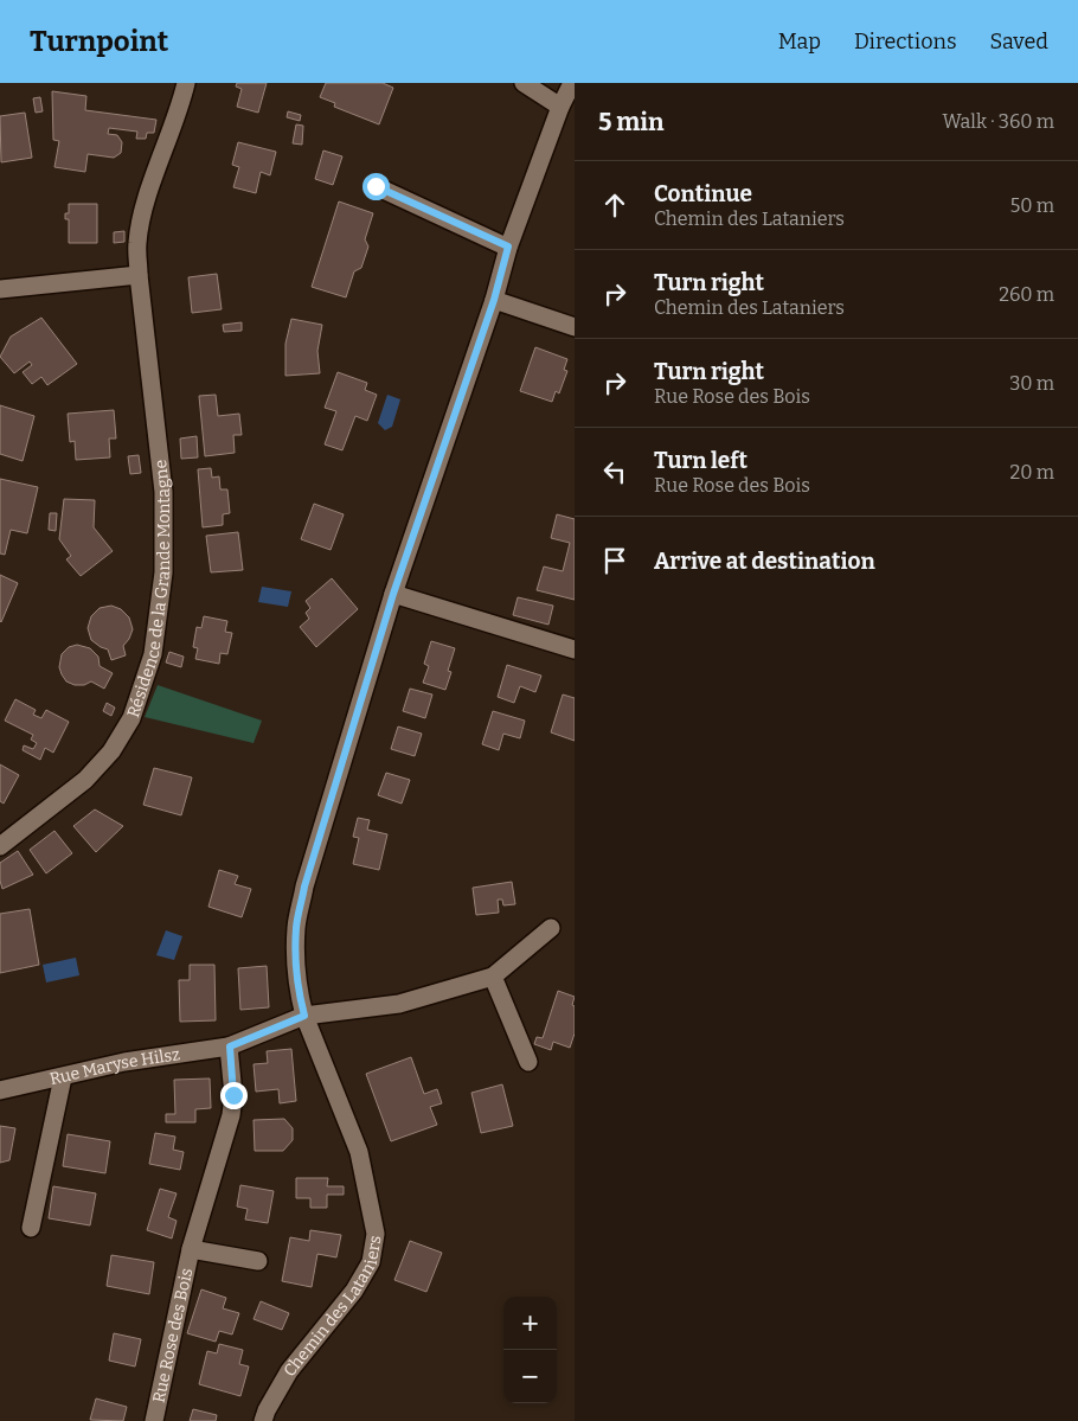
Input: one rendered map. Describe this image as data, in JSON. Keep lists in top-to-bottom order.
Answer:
{
  "streets": {
    "street": [
      "Résidence de la Grande Montagne",
      "Rue Maryse Hilsz",
      "Chemin des Lataniers",
      "Rue Rose des Bois"
    ]
  },
  "crossings": [
    ["Rue Maryse Hilsz", "Rue Rose des Bois"]
  ],
  "page": {
    "header": "Turnpoint",
    "nav": ["Map", "Directions", "Saved"],
    "heading": ["5 min", "Walk · 360 m"],
    "list": [
      ["Continue", "Chemin des Lataniers", "50 m"],
      ["Turn right", "Chemin des Lataniers", "260 m"],
      ["Turn right", "Rue Rose des Bois", "30 m"],
      ["Turn left", "Rue Rose des Bois", "20 m"],
      "Arrive at destination"
    ],
    "map_buttons": ["+", "−"]
  }
}
